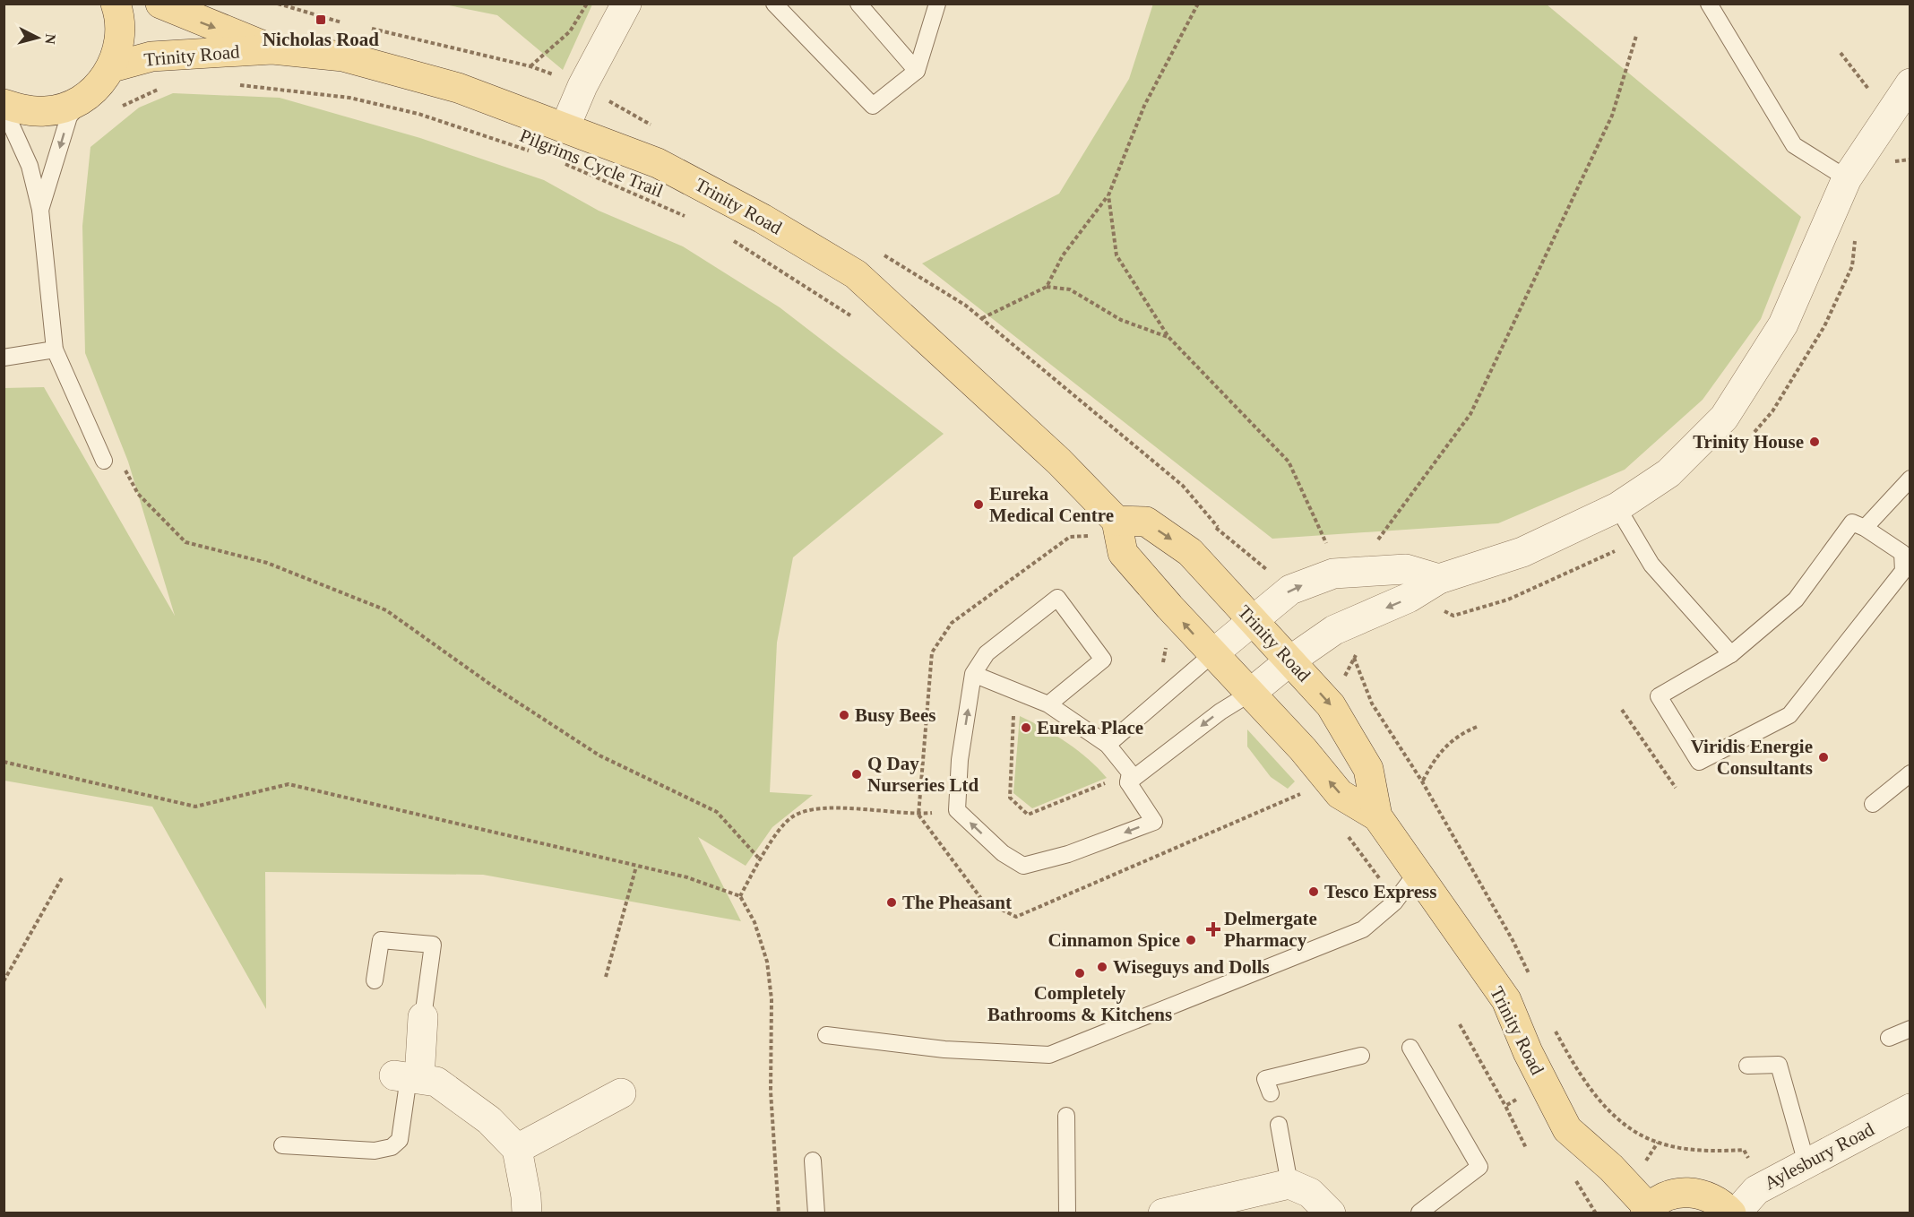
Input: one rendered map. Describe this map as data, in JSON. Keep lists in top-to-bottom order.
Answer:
{
  "streets": {
    "main road": ["Trinity Road"],
    "street": ["Aylesbury Road"],
    "path": ["Pilgrims Cycle Trail"]
  },
  "places": {
    "transit": ["Nicholas Road"],
    "other": [
      "Trinity House",
      "Eureka Medical Centre",
      "Busy Bees",
      "Eureka Place",
      "Viridis Energie Consultants",
      "Q Day Nurseries Ltd",
      "Tesco Express",
      "The Pheasant",
      "Cinnamon Spice",
      "Wiseguys and Dolls",
      "Completely Bathrooms & Kitchens"
    ],
    "health": ["Delmergate Pharmacy"]
  },
  "north": "right"
}
